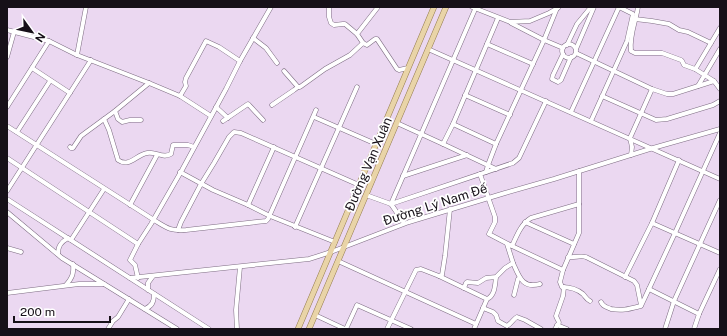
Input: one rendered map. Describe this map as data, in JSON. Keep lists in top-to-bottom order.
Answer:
{
  "streets": {
    "main road": ["Đường Vạn Xuân"],
    "street": ["Đường Lý Nam Đế"]
  },
  "crossings": [
    ["Đường Vạn Xuân", "Đường Lý Nam Đế"]
  ],
  "scale_bar": "200 m",
  "north": "bottom right"
}
